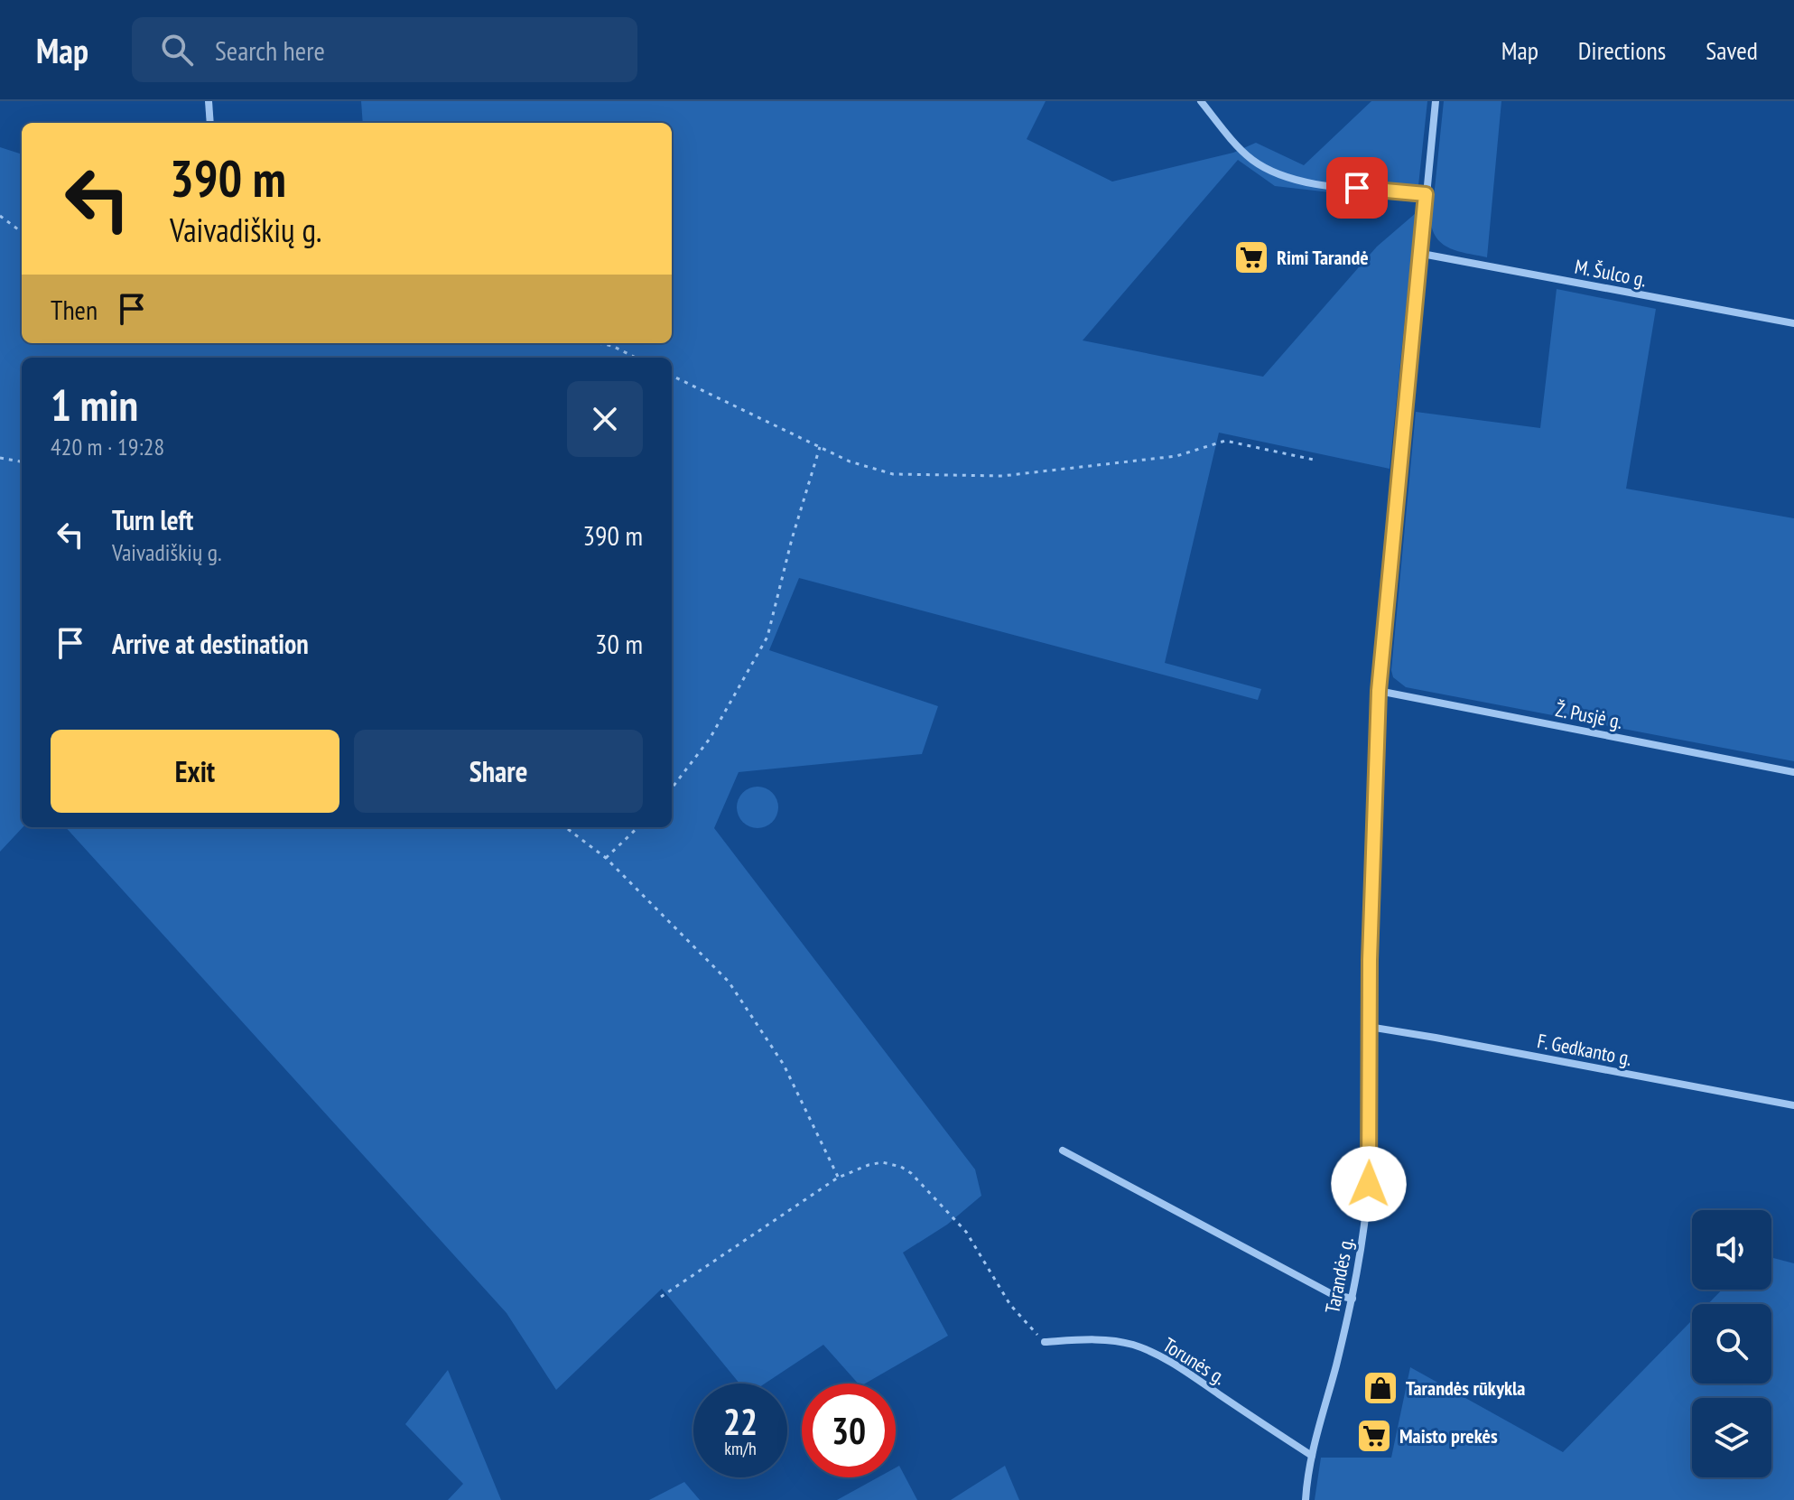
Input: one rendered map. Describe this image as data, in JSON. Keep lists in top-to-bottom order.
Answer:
{
  "streets": {
    "street": [
      "M. Šulco g.",
      "Ž. Pusjė g.",
      "F. Gedkanto g.",
      "Tarandės g.",
      "Torunės g."
    ]
  },
  "crossings": [
    ["M. Šulco g.", "Tarandės g."],
    ["Ž. Pusjė g.", "Tarandės g."],
    ["F. Gedkanto g.", "Tarandės g."],
    ["Tarandės g.", "Torunės g."]
  ],
  "places": {
    "supermarket": ["Rimi Tarandė", "Maisto prekės"],
    "shop": ["Tarandės rūkykla"]
  },
  "page": {
    "header": "Map",
    "search": "Search here",
    "nav": ["Map", "Directions", "Saved"],
    "turn": ["390 m", "Vaivadiškių g."],
    "then": "Then",
    "heading": ["1 min", "420 m · 19:28"],
    "list": [
      {
        "name": "Turn left",
        "note": "Vaivadiškių g.",
        "value": "390 m"
      },
      {
        "name": "Arrive at destination",
        "value": "30 m"
      }
    ],
    "buttons": ["Exit", "Share"],
    "speed": "22 km/h",
    "limit": "30"
  }
}
